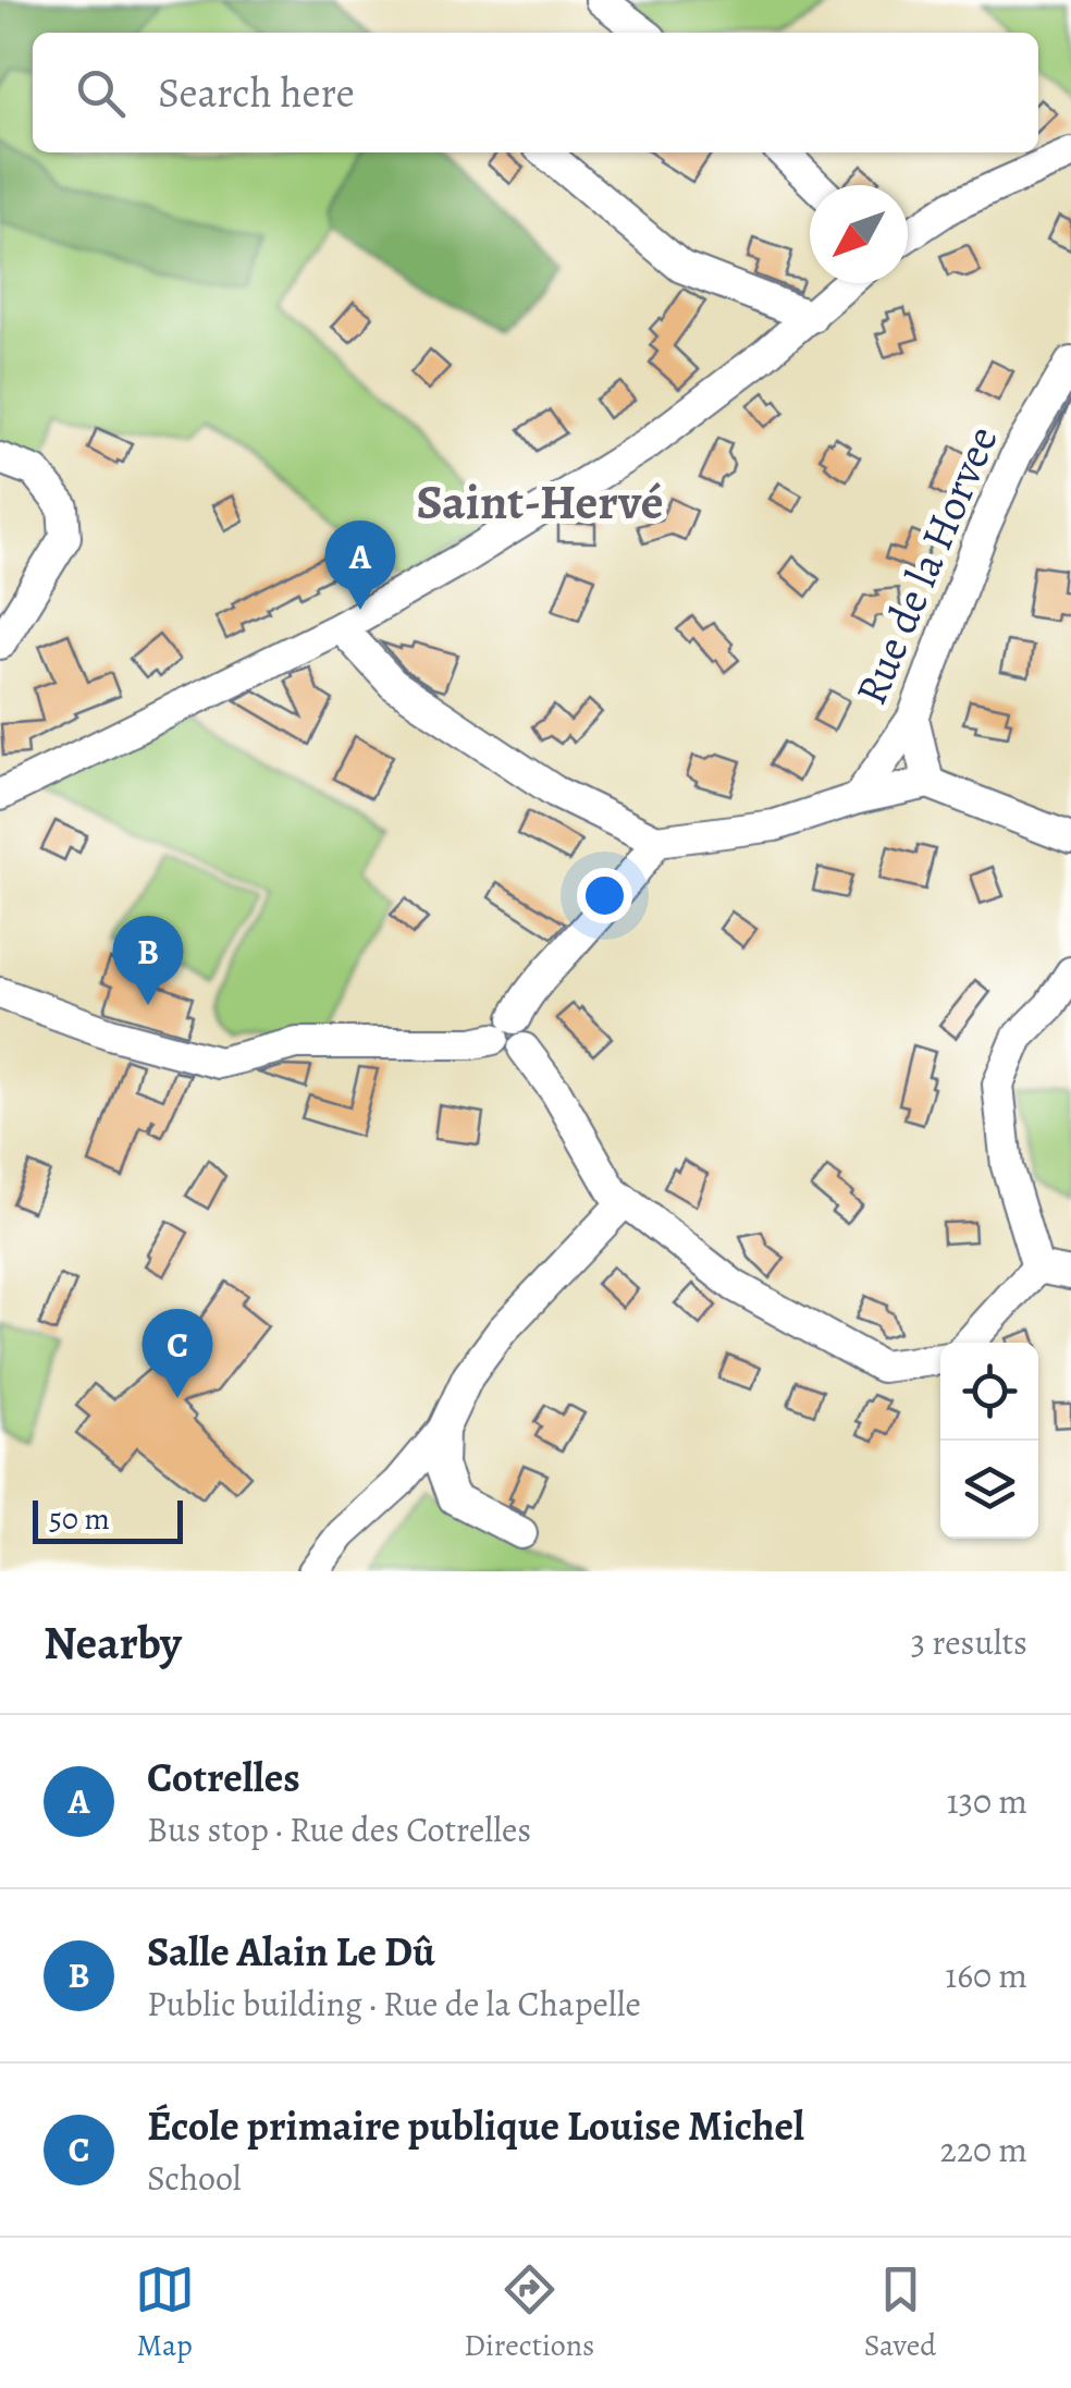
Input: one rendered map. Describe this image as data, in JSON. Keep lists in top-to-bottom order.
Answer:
{
  "streets": {
    "street": ["Rue de la Horvee"]
  },
  "districts": ["Saint-Hervé"],
  "scale_bar": "50 m",
  "north": "bottom left",
  "page": {
    "search": "Search here",
    "pins": ["A", "B", "C"],
    "scale": "50 m",
    "heading": ["Nearby", "3 results"],
    "list": [
      {
        "mark": "A",
        "name": "Cotrelles",
        "note": "Bus stop · Rue des Cotrelles",
        "value": "130 m"
      },
      {
        "mark": "B",
        "name": "Salle Alain Le Dû",
        "note": "Public building · Rue de la Chapelle",
        "value": "160 m"
      },
      {
        "mark": "C",
        "name": "École primaire publique Louise Michel",
        "note": "School",
        "value": "220 m"
      }
    ],
    "nav": ["Map", "Directions", "Saved"]
  }
}
